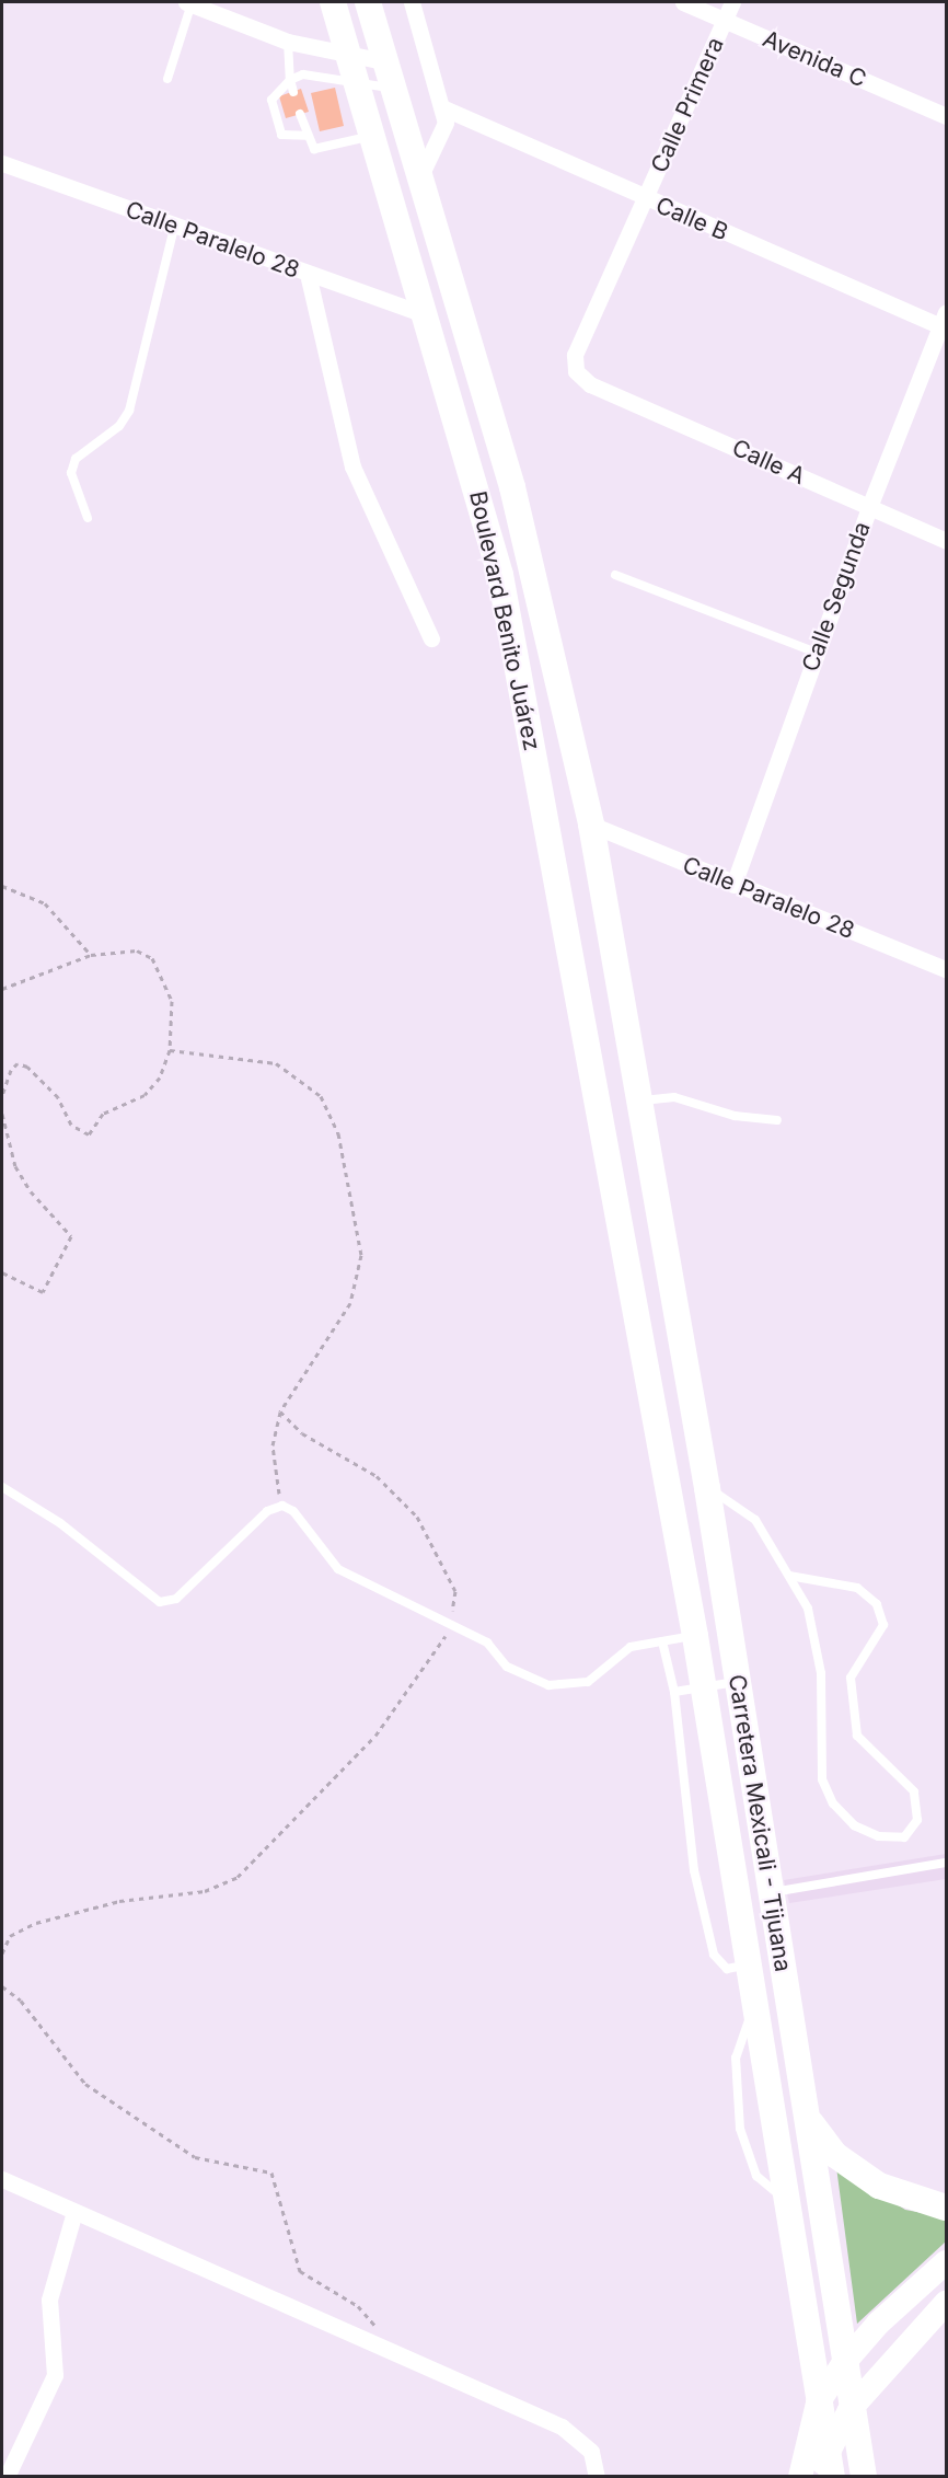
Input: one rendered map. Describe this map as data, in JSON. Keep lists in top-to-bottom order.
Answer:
{
  "streets": {
    "main road": ["Boulevard Benito Juárez", "Carretera Mexicali - Tijuana"],
    "street": [
      "Avenida C",
      "Calle Primera",
      "Calle B",
      "Calle Paralelo 28",
      "Calle A",
      "Calle Segunda"
    ]
  },
  "crossings": [
    ["Avenida C", "Calle Primera"],
    ["Calle Primera", "Calle B"],
    ["Calle Primera", "Calle A"],
    ["Calle B", "Calle Segunda"],
    ["Calle Paralelo 28", "Calle Segunda"],
    ["Calle Paralelo 28", "Boulevard Benito Juárez"],
    ["Calle A", "Calle Segunda"],
    ["Boulevard Benito Juárez", "Carretera Mexicali - Tijuana"]
  ]
}
